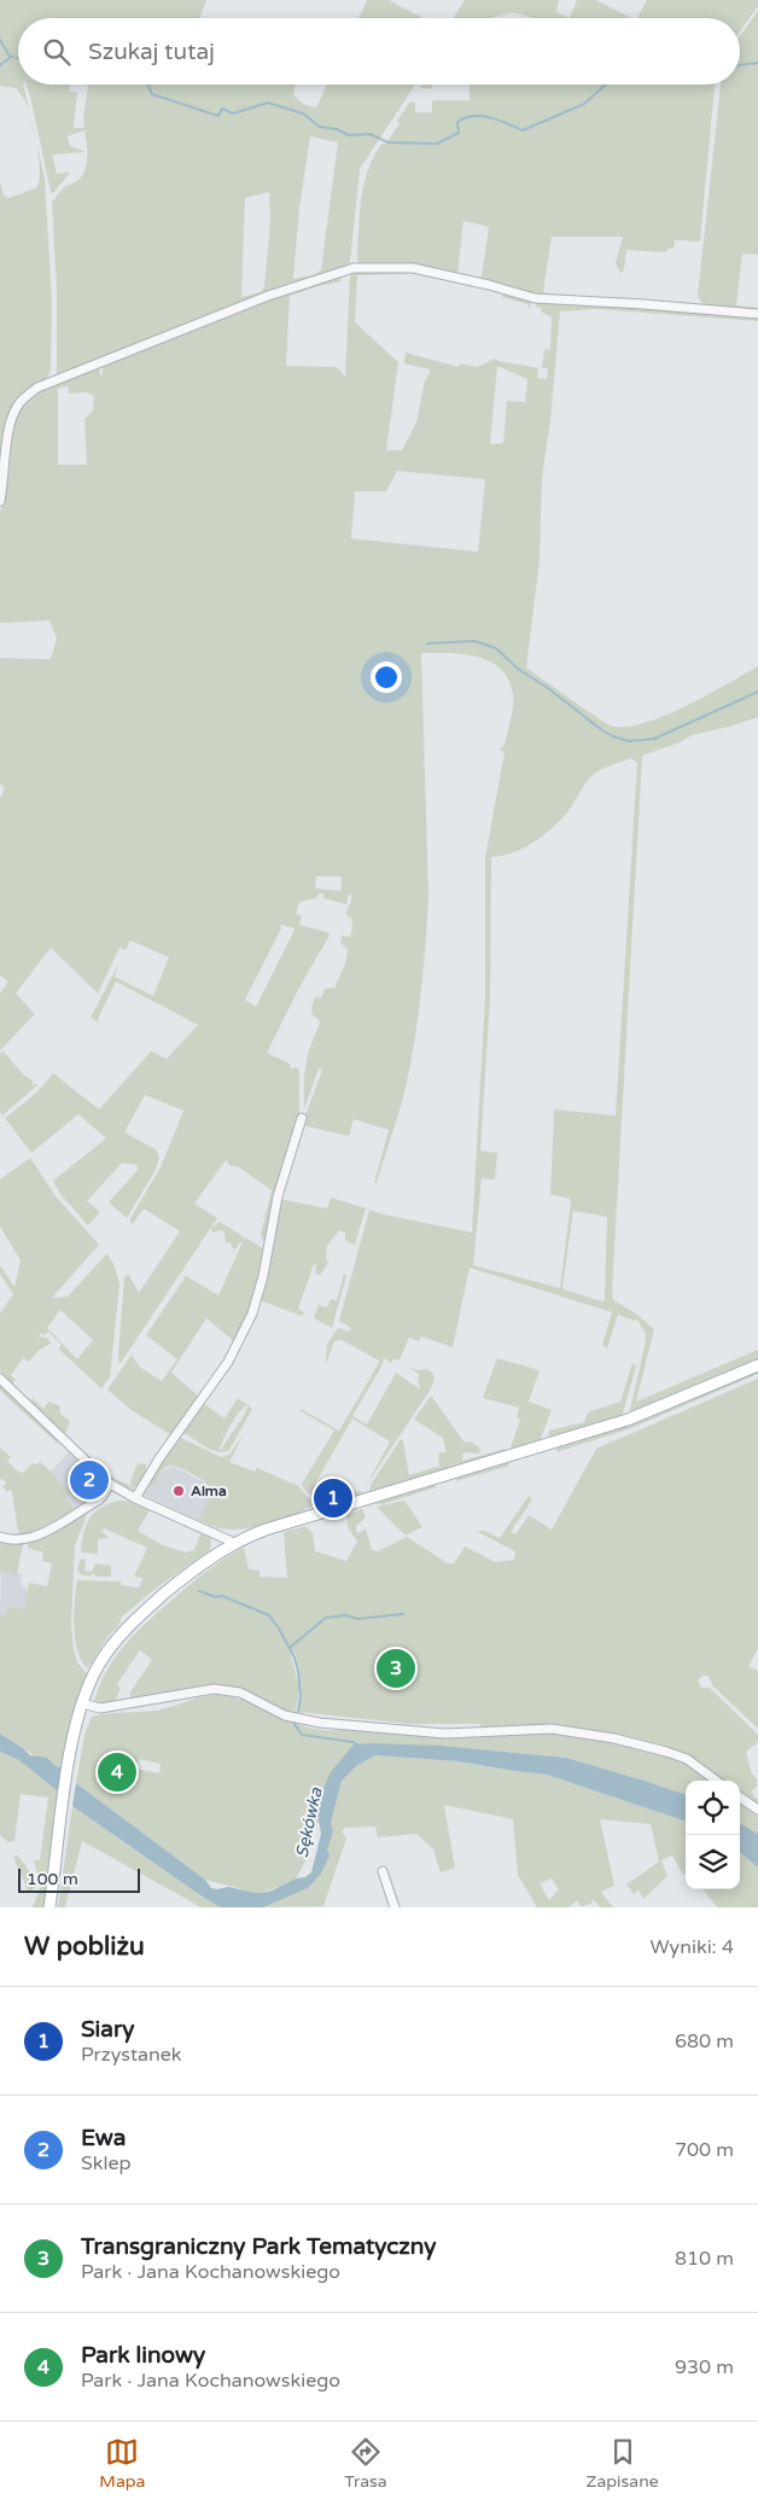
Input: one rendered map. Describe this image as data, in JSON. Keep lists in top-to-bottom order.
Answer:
{
  "water": ["Sękówka"],
  "places": ["Alma"],
  "scale_bar": "100 m",
  "page": {
    "search": "Szukaj tutaj",
    "pins": [
      "2",
      "1",
      "3",
      "4"
    ],
    "scale": "100 m",
    "heading": ["W pobliżu", "Wyniki: 4"],
    "list": [
      {
        "mark": "1",
        "name": "Siary",
        "note": "Przystanek",
        "value": "680 m"
      },
      {
        "mark": "2",
        "name": "Ewa",
        "note": "Sklep",
        "value": "700 m"
      },
      {
        "mark": "3",
        "name": "Transgraniczny Park Tematyczny",
        "note": "Park · Jana Kochanowskiego",
        "value": "810 m"
      },
      {
        "mark": "4",
        "name": "Park linowy",
        "note": "Park · Jana Kochanowskiego",
        "value": "930 m"
      }
    ],
    "nav": ["Mapa", "Trasa", "Zapisane"]
  }
}
